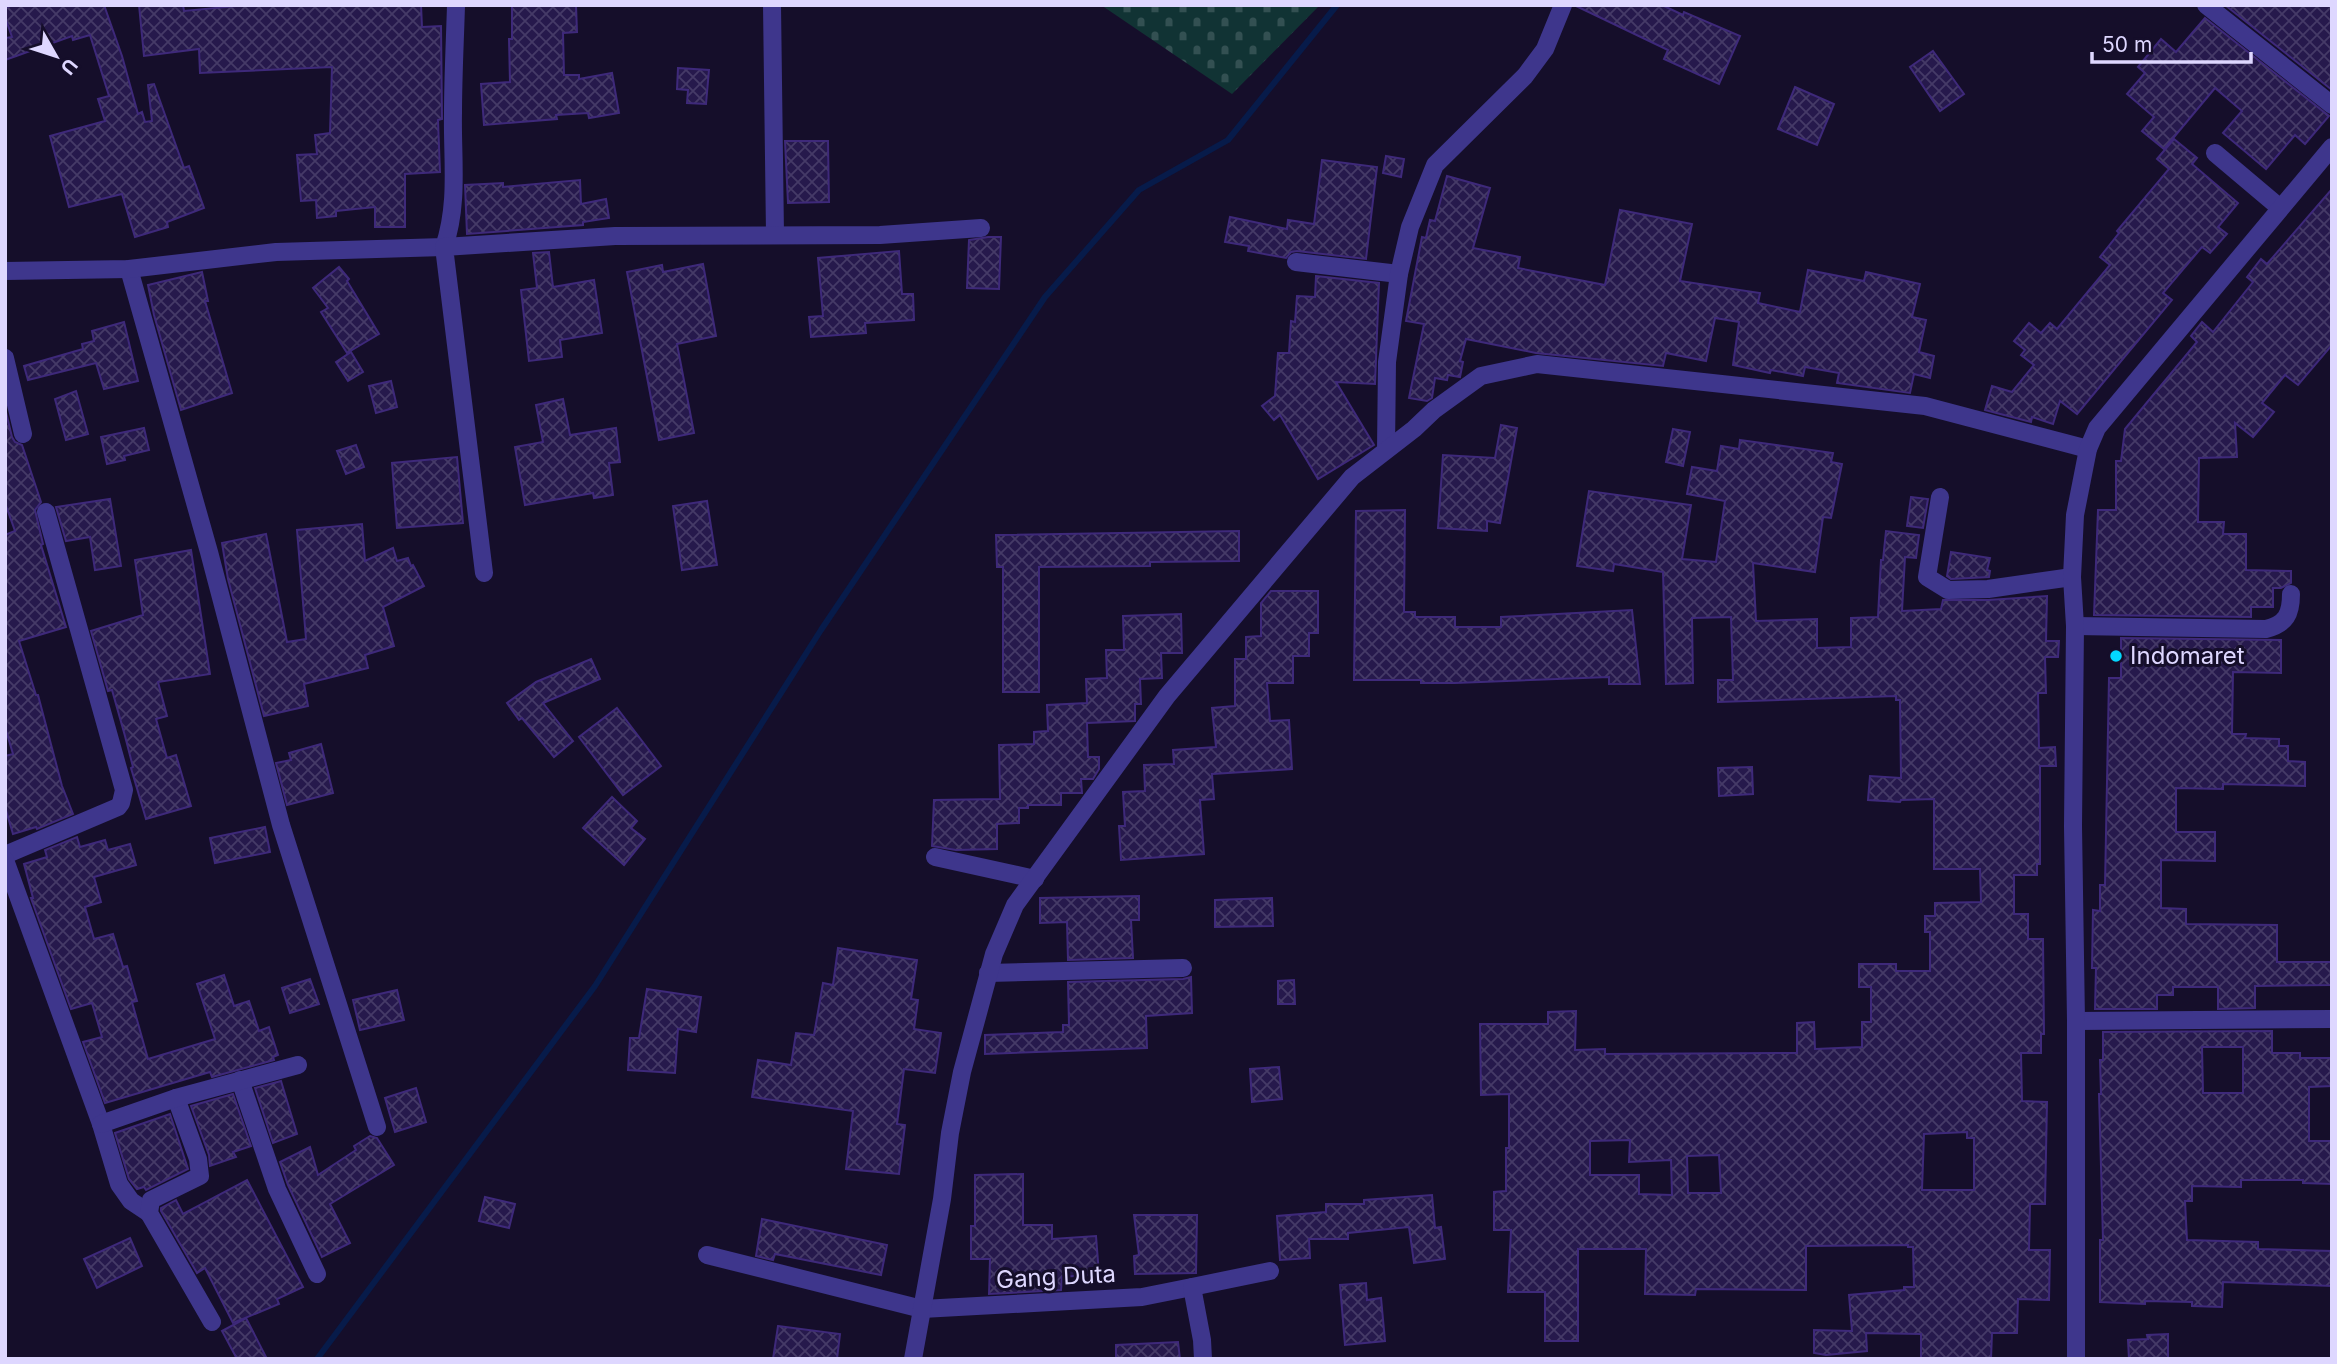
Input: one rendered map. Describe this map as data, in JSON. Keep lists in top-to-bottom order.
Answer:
{
  "streets": {
    "street": ["Gang Duta"]
  },
  "places": ["Indomaret"],
  "scale_bar": "50 m",
  "north": "bottom right"
}
